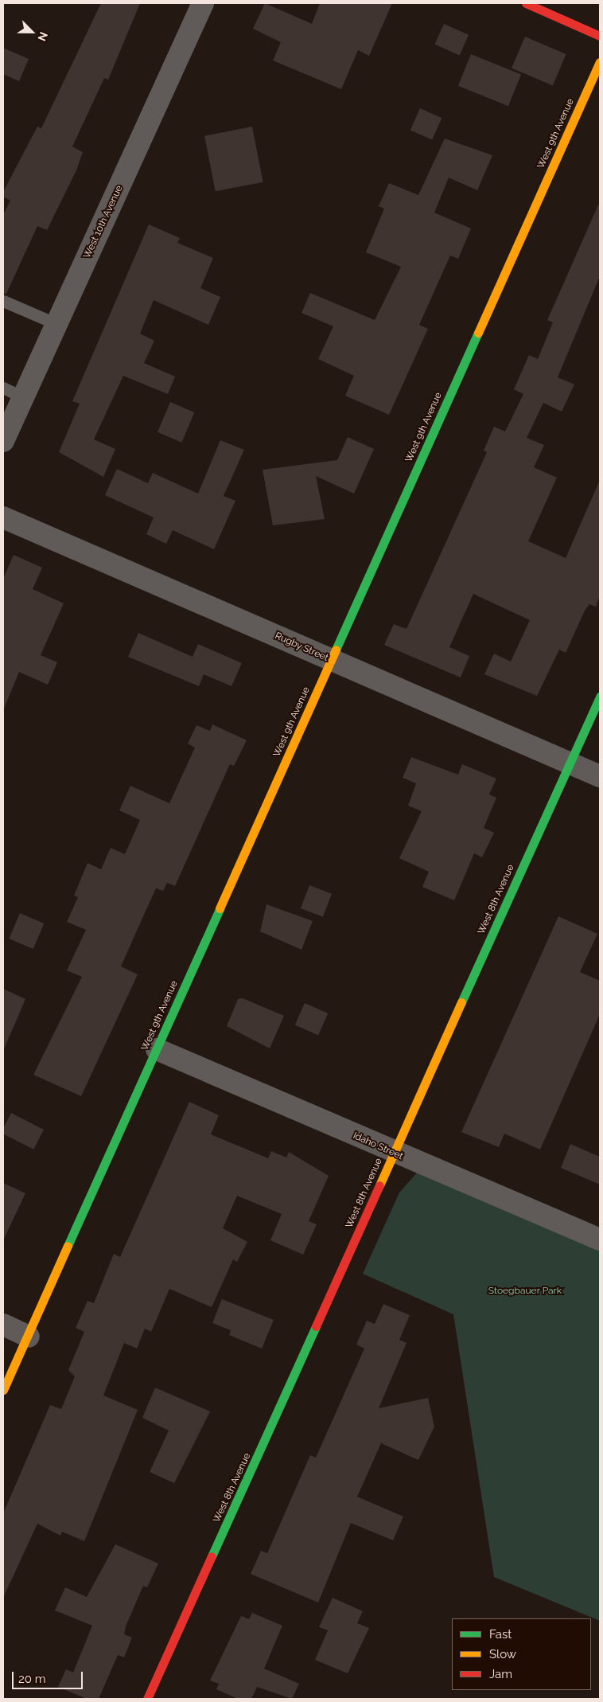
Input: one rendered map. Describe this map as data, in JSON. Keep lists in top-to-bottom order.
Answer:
{
  "streets": {
    "main road": ["West 9th Avenue", "West 8th Avenue"],
    "street": ["West 10th Avenue", "Rugby Street", "Idaho Street"]
  },
  "crossings": [
    ["West 9th Avenue", "Rugby Street"],
    ["West 9th Avenue", "Idaho Street"],
    ["Rugby Street", "West 8th Avenue"],
    ["West 8th Avenue", "Idaho Street"]
  ],
  "parks": ["Stoegbauer Park"],
  "legend": ["Fast", "Slow", "Jam"],
  "scale_bar": "20 m",
  "north": "bottom right"
}
